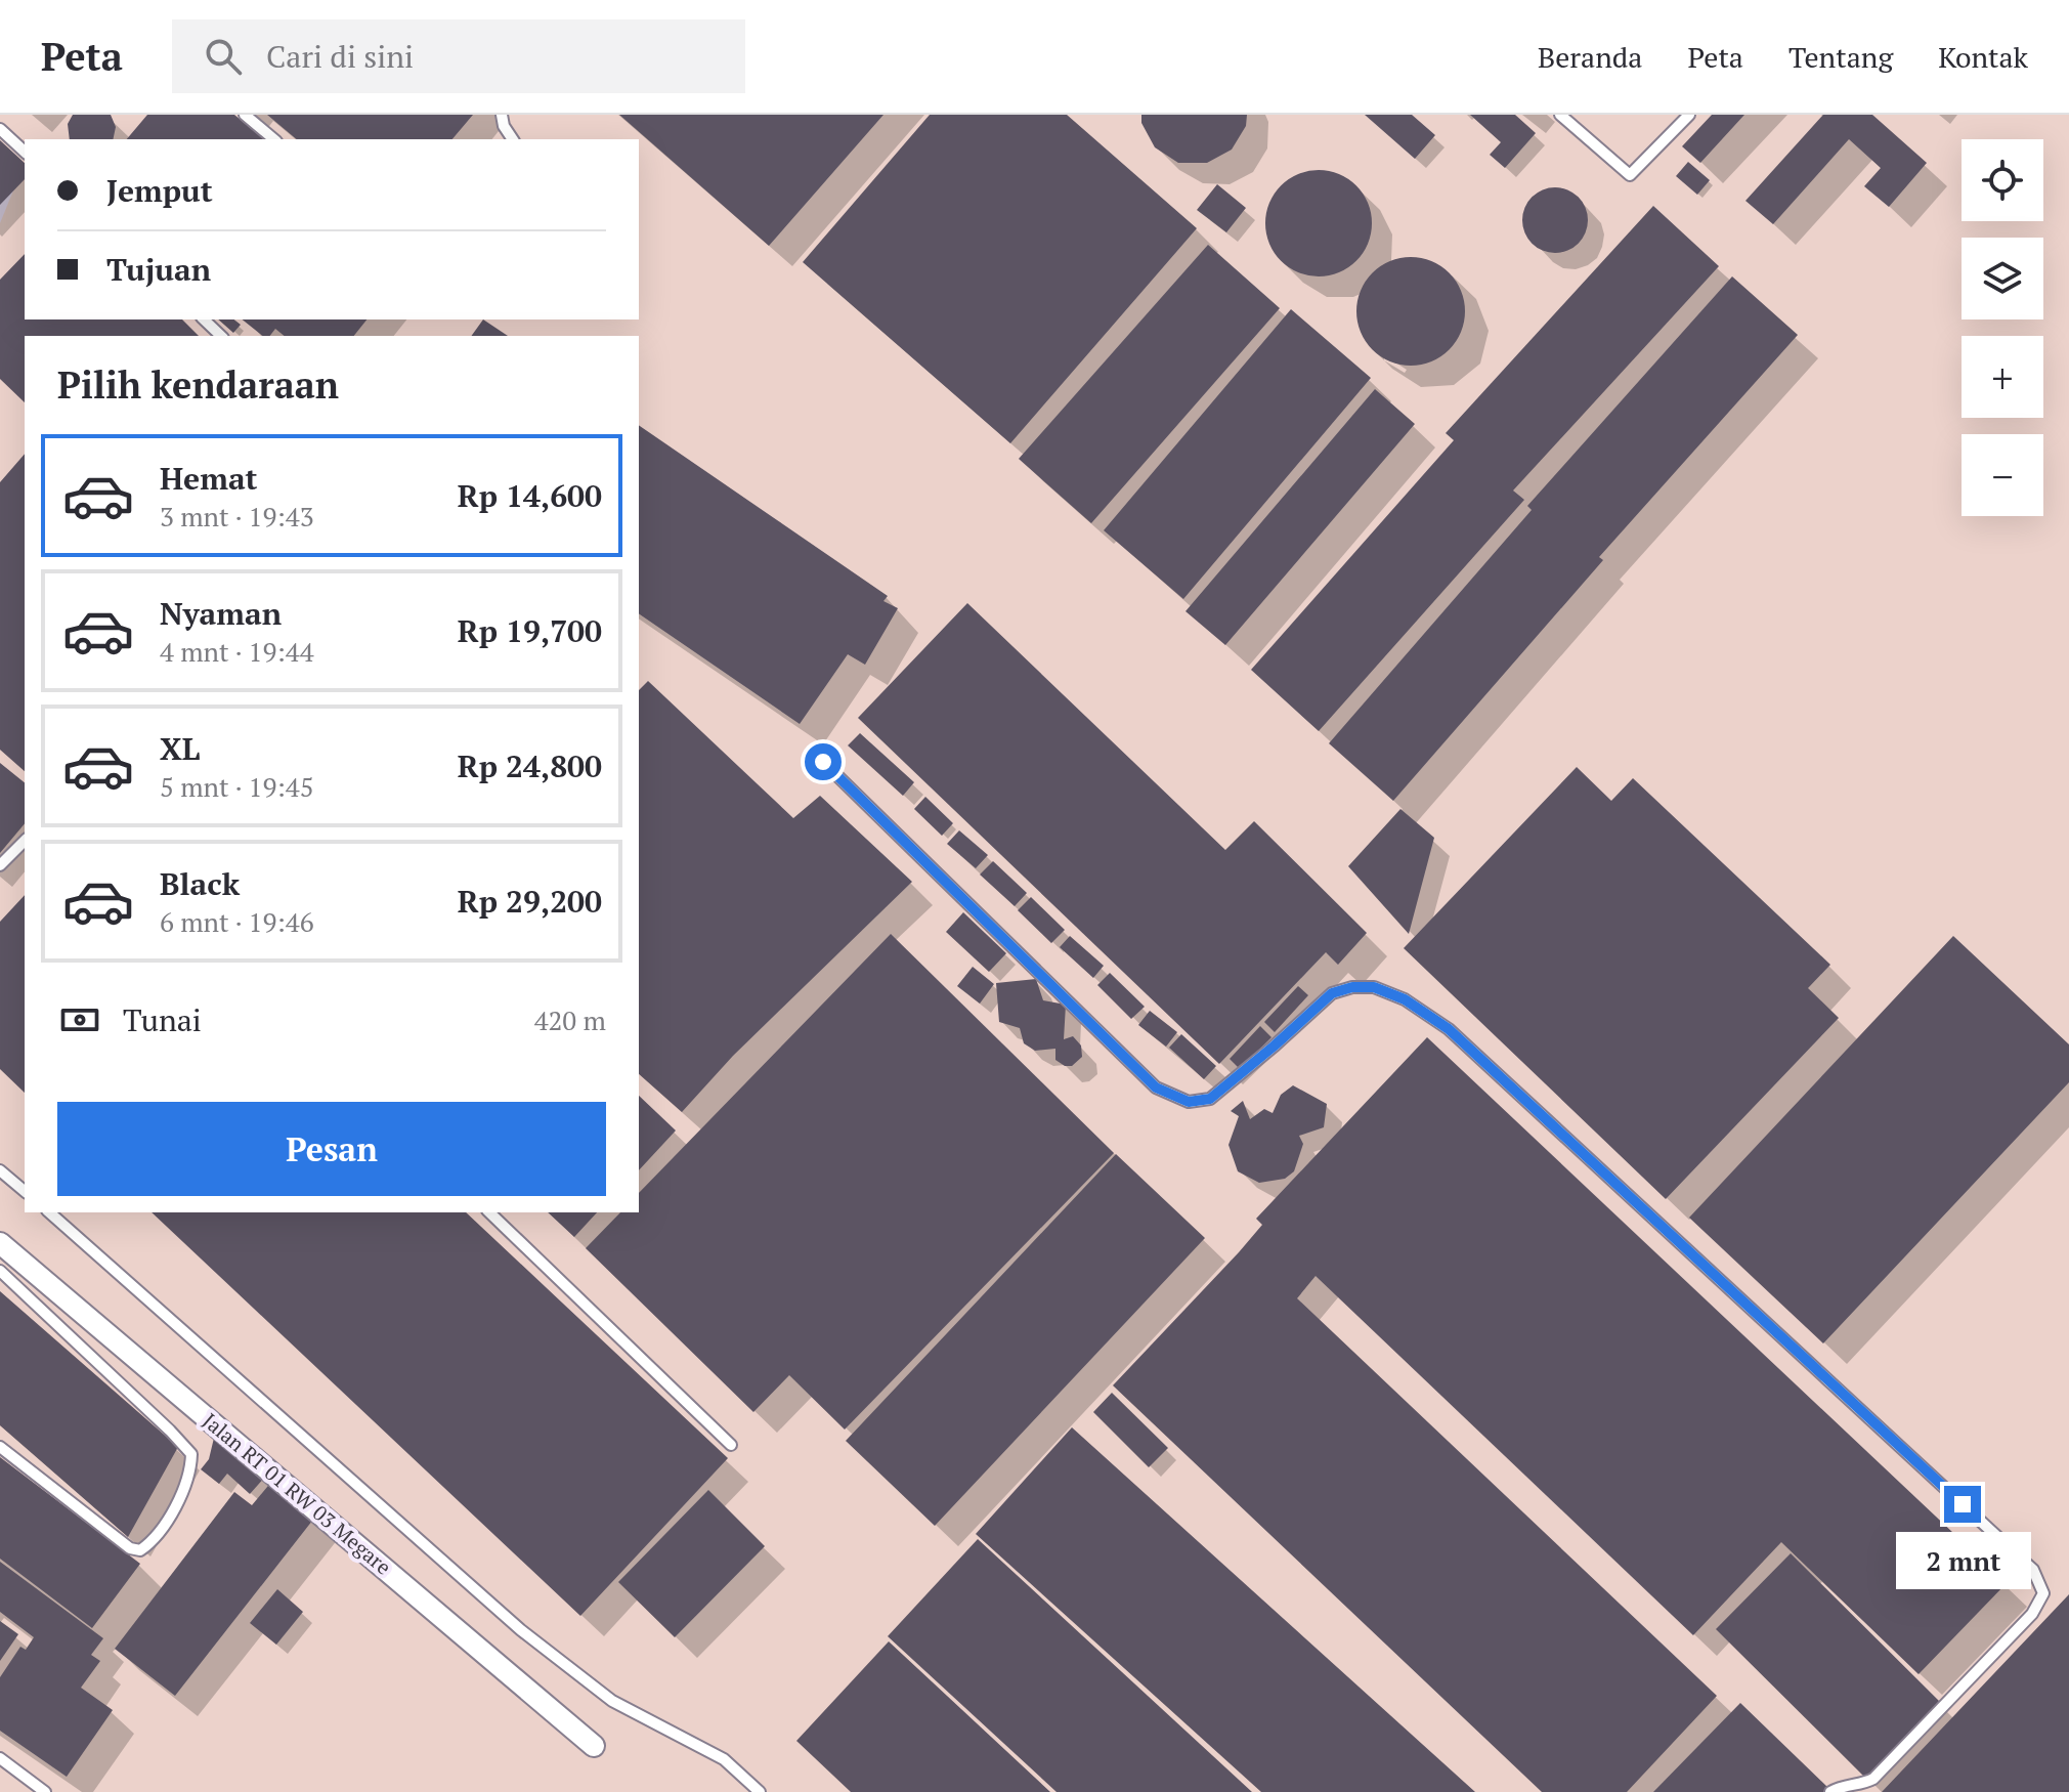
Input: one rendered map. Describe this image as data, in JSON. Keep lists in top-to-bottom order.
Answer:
{
  "streets": {
    "street": ["Jalan RT 01 RW 03 Megare"]
  },
  "page": {
    "header": "Peta",
    "search": "Cari di sini",
    "nav": [
      "Beranda",
      "Peta",
      "Tentang",
      "Kontak"
    ],
    "map_buttons": ["+", "−"],
    "banner": ["Jemput", "Tujuan"],
    "heading": "Pilih kendaraan",
    "list": [
      {
        "name": "Hemat",
        "note": "3 mnt · 19:43",
        "value": "Rp 14,600"
      },
      {
        "name": "Nyaman",
        "note": "4 mnt · 19:44",
        "value": "Rp 19,700"
      },
      {
        "name": "XL",
        "note": "5 mnt · 19:45",
        "value": "Rp 24,800"
      },
      {
        "name": "Black",
        "note": "6 mnt · 19:46",
        "value": "Rp 29,200"
      }
    ],
    "pay": ["Tunai", "420 m"],
    "buttons": "Pesan",
    "bubble": "2 mnt"
  }
}
